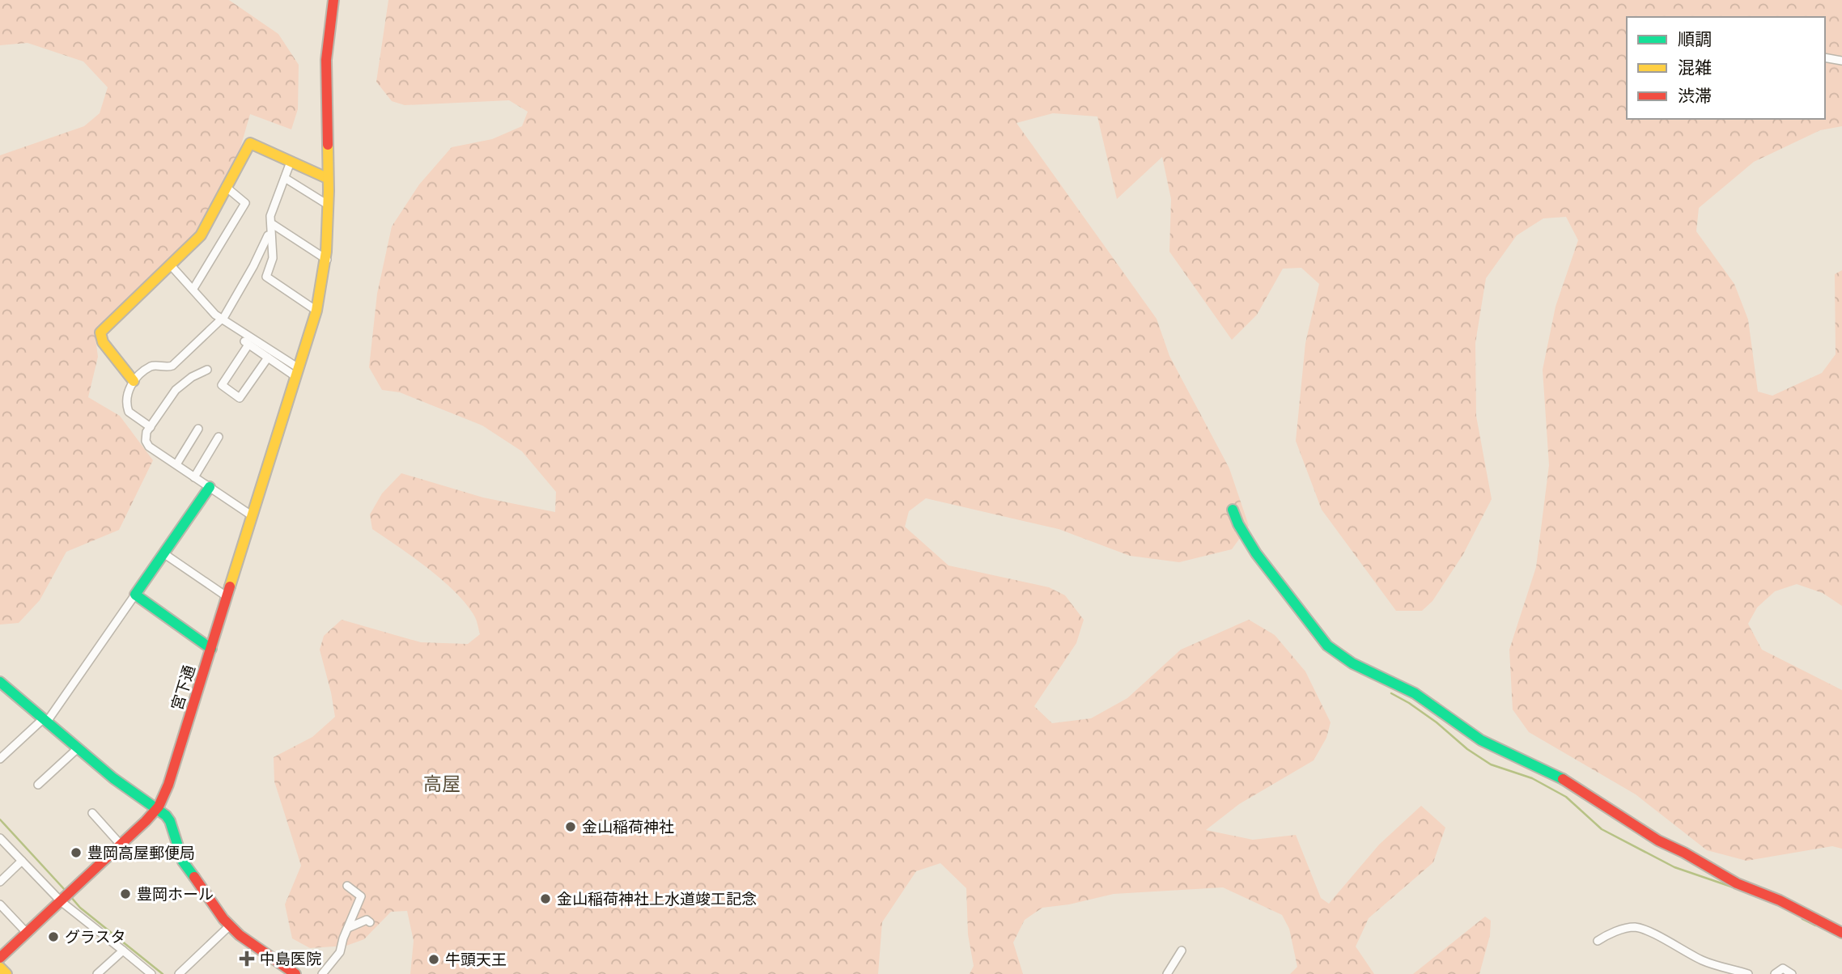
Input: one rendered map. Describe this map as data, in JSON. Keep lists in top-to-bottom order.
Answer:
{
  "streets": {
    "main road": ["宮下通"]
  },
  "districts": ["高屋"],
  "places": {
    "other": [
      "金山稲荷神社",
      "豊岡高屋郵便局",
      "豊岡ホール",
      "金山稲荷神社上水道竣工記念",
      "グラスタ",
      "牛頭天王"
    ],
    "health": ["中島医院"]
  },
  "legend": ["順調", "混雑", "渋滞"]
}
